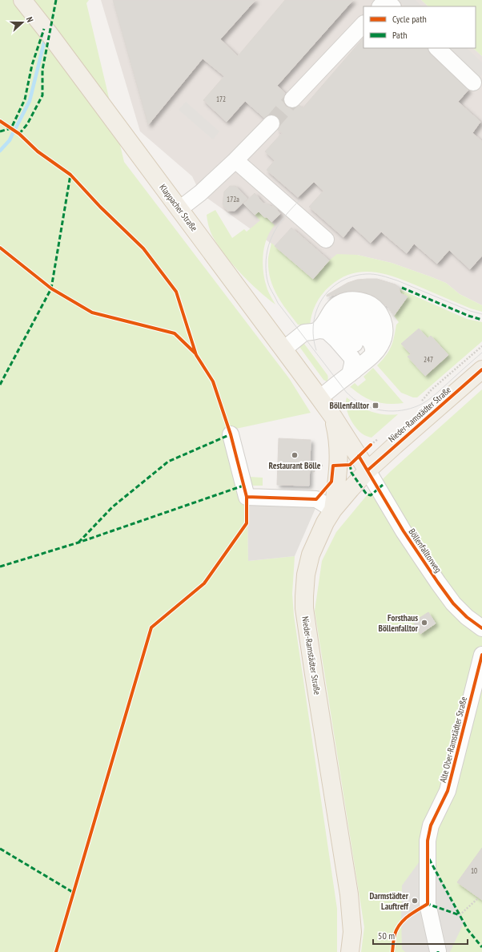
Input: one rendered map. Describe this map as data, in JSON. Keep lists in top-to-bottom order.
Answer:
{
  "streets": {
    "main road": ["Klappacher Straße", "Nieder-Ramstädter Straße"],
    "street": ["Böllenfalltorweg", "Alte Ober-Ramstädter Straße"]
  },
  "crossings": [
    ["Klappacher Straße", "Nieder-Ramstädter Straße"],
    ["Klappacher Straße", "Böllenfalltorweg"],
    ["Nieder-Ramstädter Straße", "Böllenfalltorweg"]
  ],
  "places": {
    "transit": ["Böllenfalltor"],
    "other": ["Restaurant Bölle", "Forsthaus Böllenfalltor", "Darmstädter Lauftreff"]
  },
  "house_numbers": [
    "172",
    "172a",
    "247",
    "10"
  ],
  "legend": ["Cycle path", "Path"],
  "scale_bar": "50 m",
  "north": "right"
}
